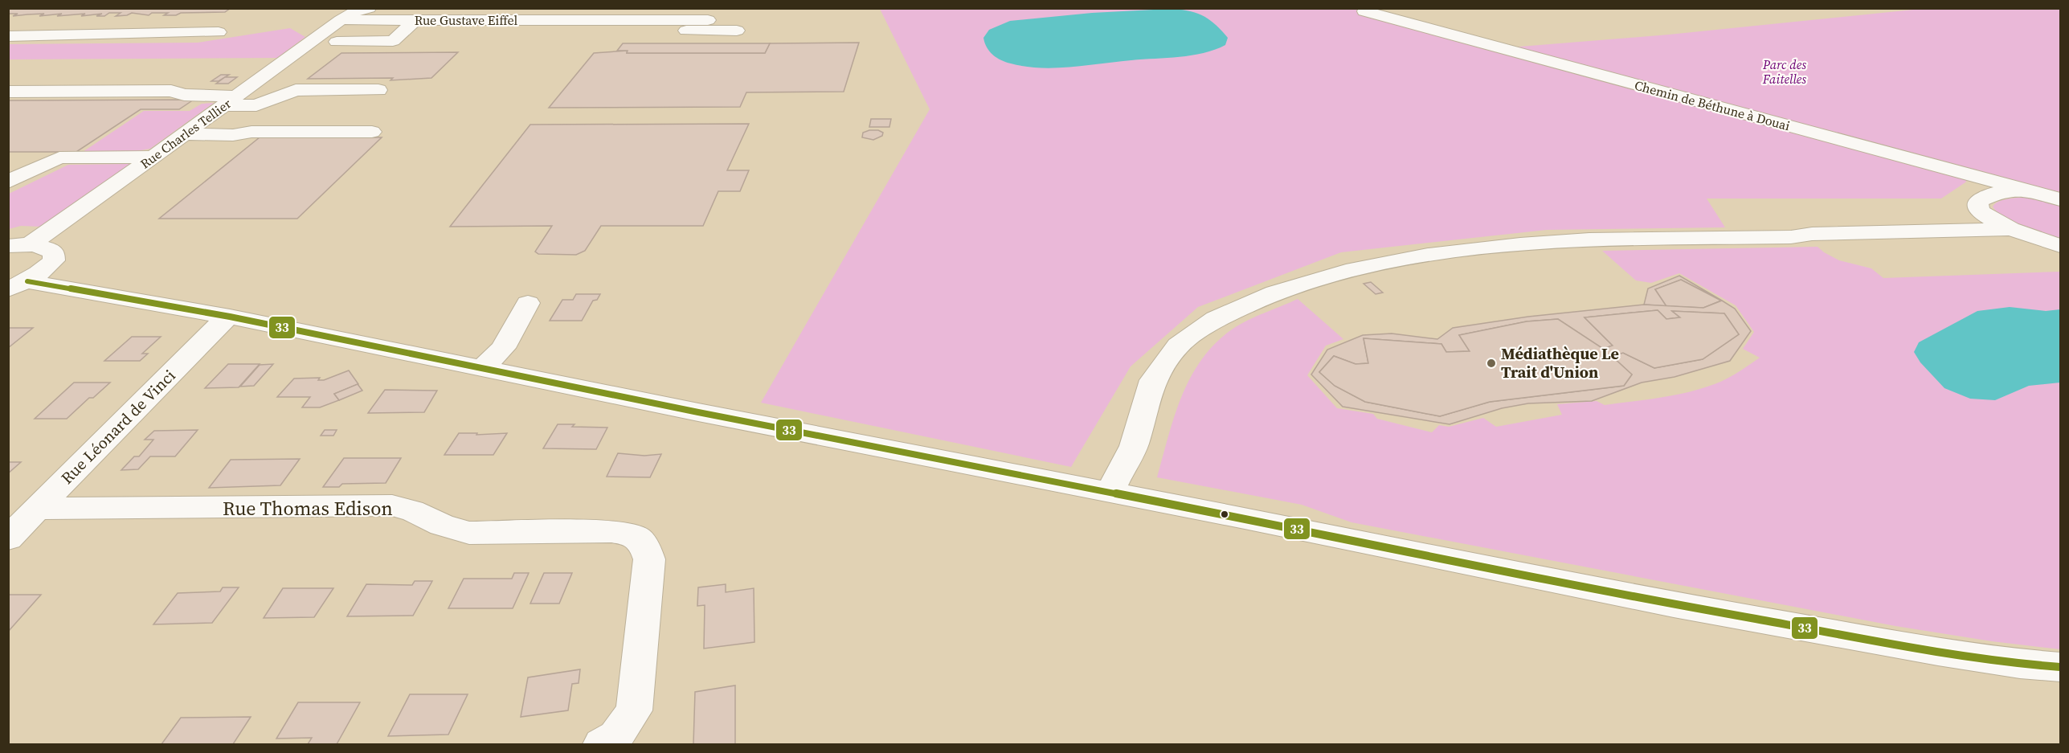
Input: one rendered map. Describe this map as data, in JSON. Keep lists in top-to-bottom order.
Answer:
{
  "streets": {
    "street": [
      "Rue Gustave Eiffel",
      "Chemin de Béthune à Douai",
      "Rue Charles Tellier",
      "Rue Léonard de Vinci",
      "Rue Thomas Edison"
    ]
  },
  "crossings": [
    ["Rue Gustave Eiffel", "Rue Charles Tellier"],
    ["Rue Léonard de Vinci", "Rue Thomas Edison"]
  ],
  "parks": ["Parc des Faitelles"],
  "places": ["Médiathèque Le Trait d'Union"],
  "lines": ["transit line 33"]
}
